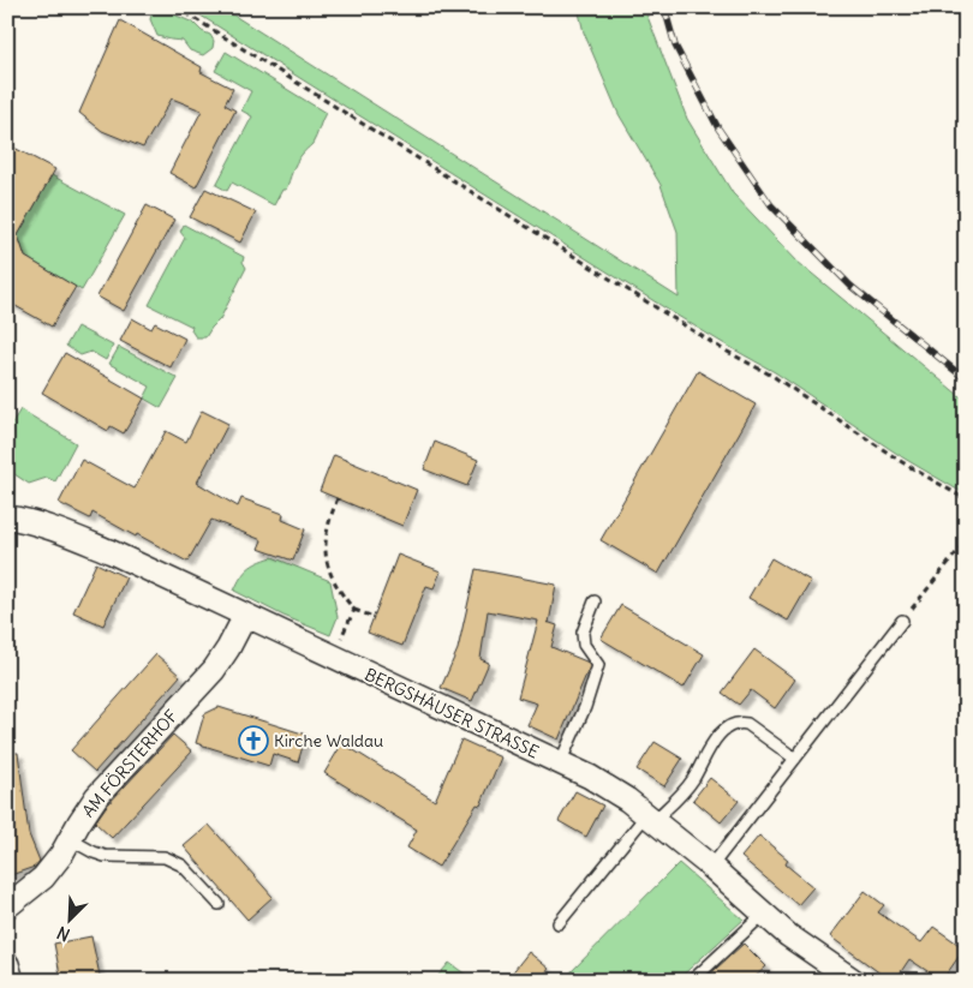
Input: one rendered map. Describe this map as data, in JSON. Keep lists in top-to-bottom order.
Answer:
{
  "streets": {
    "street": ["BERGSHÄUSER STRASSE", "AM FÖRSTERHOF"]
  },
  "crossings": [
    ["BERGSHÄUSER STRASSE", "AM FÖRSTERHOF"]
  ],
  "places": {
    "church": ["Kirche Waldau"]
  },
  "north": "bottom left"
}
